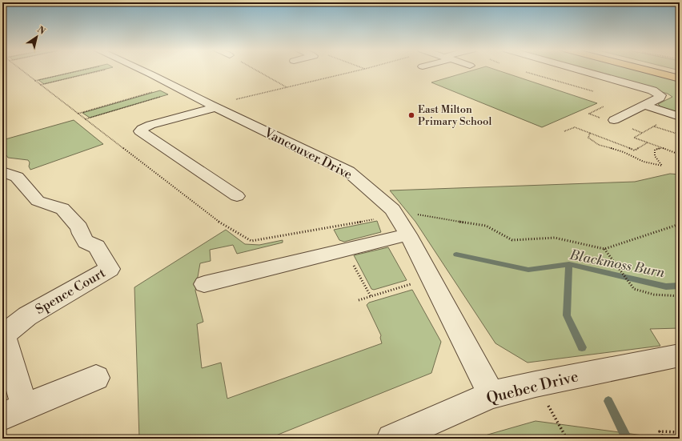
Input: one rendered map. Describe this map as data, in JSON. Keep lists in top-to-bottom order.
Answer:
{
  "streets": {
    "street": ["Vancouver Drive", "Spence Court", "Quebec Drive"]
  },
  "crossings": [
    ["Vancouver Drive", "Quebec Drive"]
  ],
  "water": ["Blackmoss Burn"],
  "places": ["East Milton Primary School"],
  "north": "top right"
}
